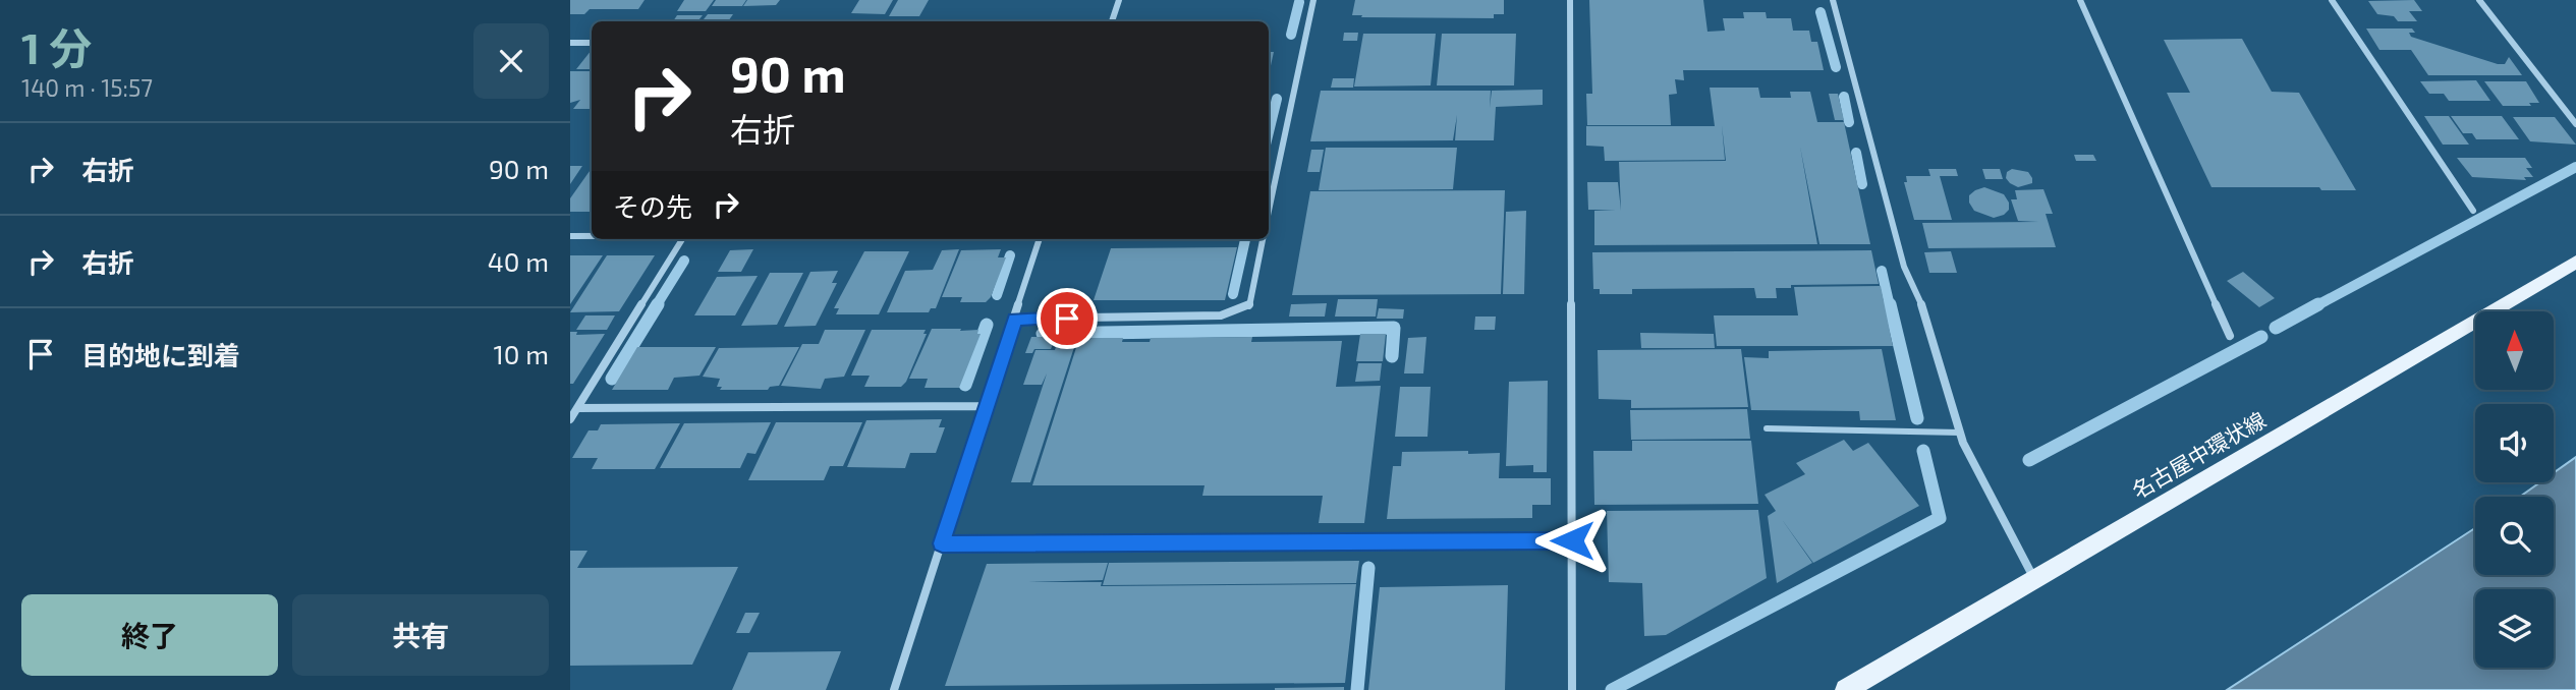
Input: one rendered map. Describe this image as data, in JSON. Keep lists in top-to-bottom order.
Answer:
{
  "streets": {
    "main road": ["名古屋中環状線"]
  },
  "north": "top",
  "page": {
    "heading": ["1 分", "140 m · 15:57"],
    "turn": ["90 m", "右折"],
    "list": [
      {
        "name": "右折",
        "value": "90 m"
      },
      {
        "name": "右折",
        "value": "40 m"
      },
      {
        "name": "目的地に到着",
        "value": "10 m"
      }
    ],
    "then": "その先",
    "buttons": ["終了", "共有"]
  }
}
